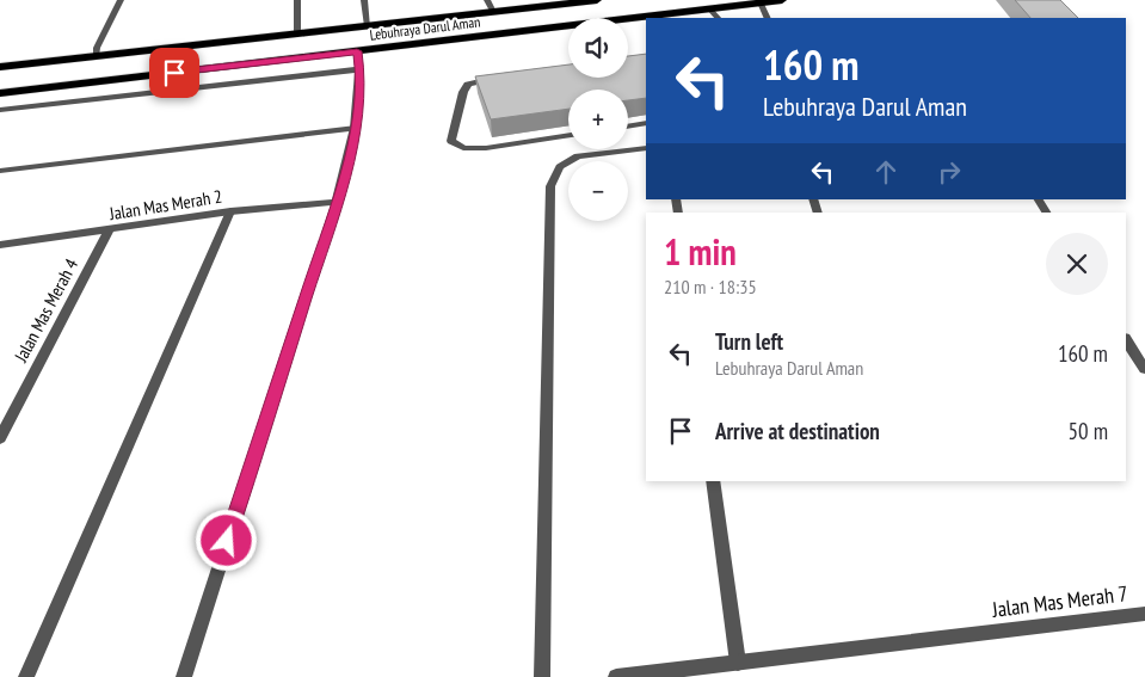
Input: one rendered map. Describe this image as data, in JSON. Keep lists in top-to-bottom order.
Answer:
{
  "streets": {
    "highway": ["Lebuhraya Darul Aman"],
    "street": ["Jalan Mas Merah 2", "Jalan Mas Merah 4", "Jalan Mas Merah 7"]
  },
  "crossings": [
    ["Jalan Mas Merah 2", "Jalan Mas Merah 4"]
  ],
  "page": {
    "map_buttons": ["+", "−"],
    "turn": ["160 m", "Lebuhraya Darul Aman"],
    "heading": ["1 min", "210 m · 18:35"],
    "list": [
      {
        "name": "Turn left",
        "note": "Lebuhraya Darul Aman",
        "value": "160 m"
      },
      {
        "name": "Arrive at destination",
        "value": "50 m"
      }
    ]
  }
}
